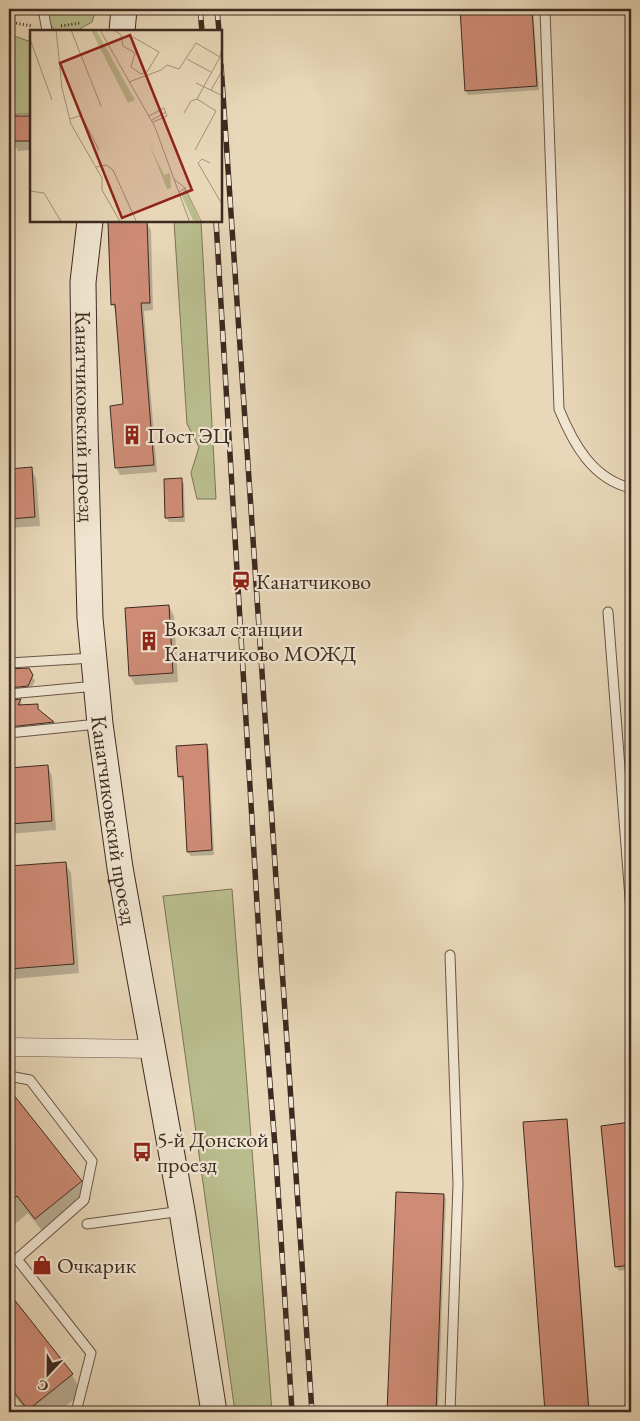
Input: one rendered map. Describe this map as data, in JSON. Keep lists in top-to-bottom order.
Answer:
{
  "streets": {
    "street": ["Канатчиковский проезд"]
  },
  "places": {
    "building": ["Пост ЭЦ", "Вокзал станции Канатчиково МОЖД"],
    "station": ["Канатчиково"],
    "bus stop": ["5-й Донской проезд"],
    "shop": ["Очкарик"]
  },
  "north": "bottom"
}
